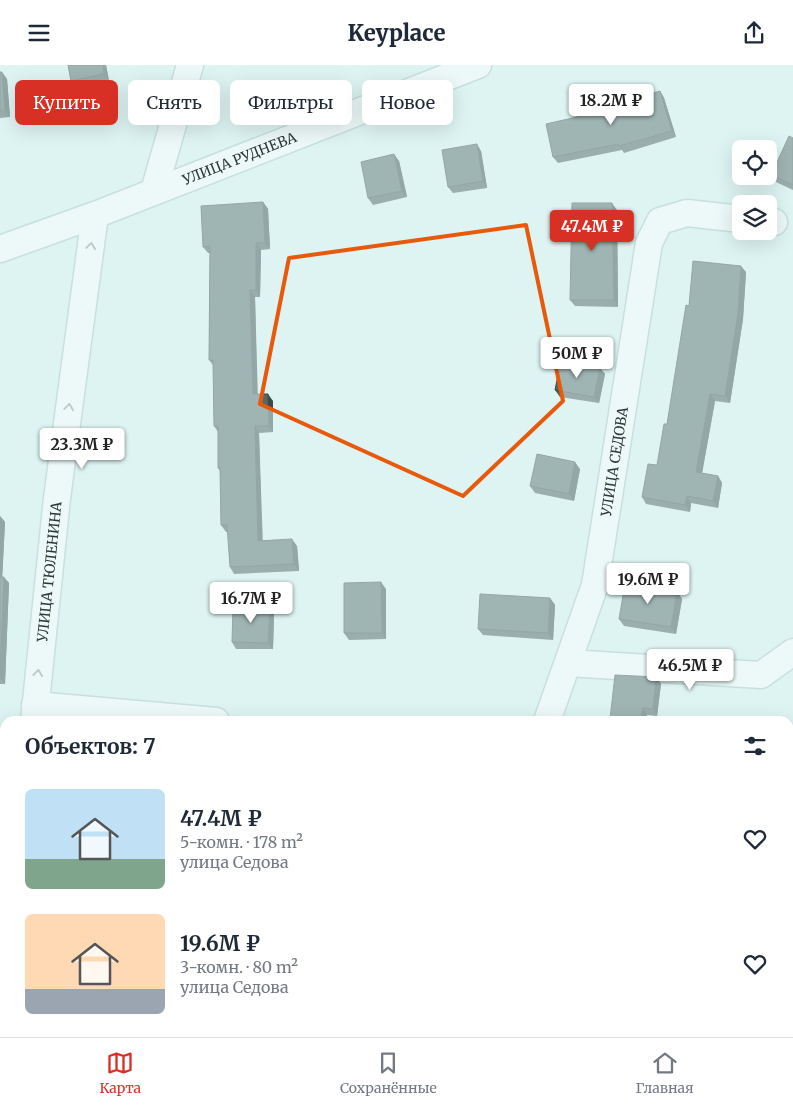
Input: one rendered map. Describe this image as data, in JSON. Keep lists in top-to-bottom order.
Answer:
{
  "streets": {
    "street": ["УЛИЦА РУДНЕВА", "УЛИЦА СЕДОВА", "УЛИЦА ТЮЛЕНИНА"]
  },
  "crossings": [
    ["УЛИЦА РУДНЕВА", "УЛИЦА ТЮЛЕНИНА"]
  ],
  "one_way": ["УЛИЦА ТЮЛЕНИНА"],
  "page": {
    "header": "Keyplace",
    "chip": [
      "Купить",
      "Снять",
      "Фильтры",
      "Новое"
    ],
    "price": [
      "18.2M ₽",
      "47.4M ₽",
      "50M ₽",
      "23.3M ₽",
      "19.6M ₽",
      "16.7M ₽",
      "46.5M ₽"
    ],
    "heading": "Объектов: 7",
    "list": [
      {
        "name": "47.4M ₽",
        "note": "5-комн. · 178 m² · улица Седова"
      },
      {
        "name": "19.6M ₽",
        "note": "3-комн. · 80 m² · улица Седова"
      }
    ],
    "tabs": ["Карта", "Сохранённые", "Главная"]
  }
}
